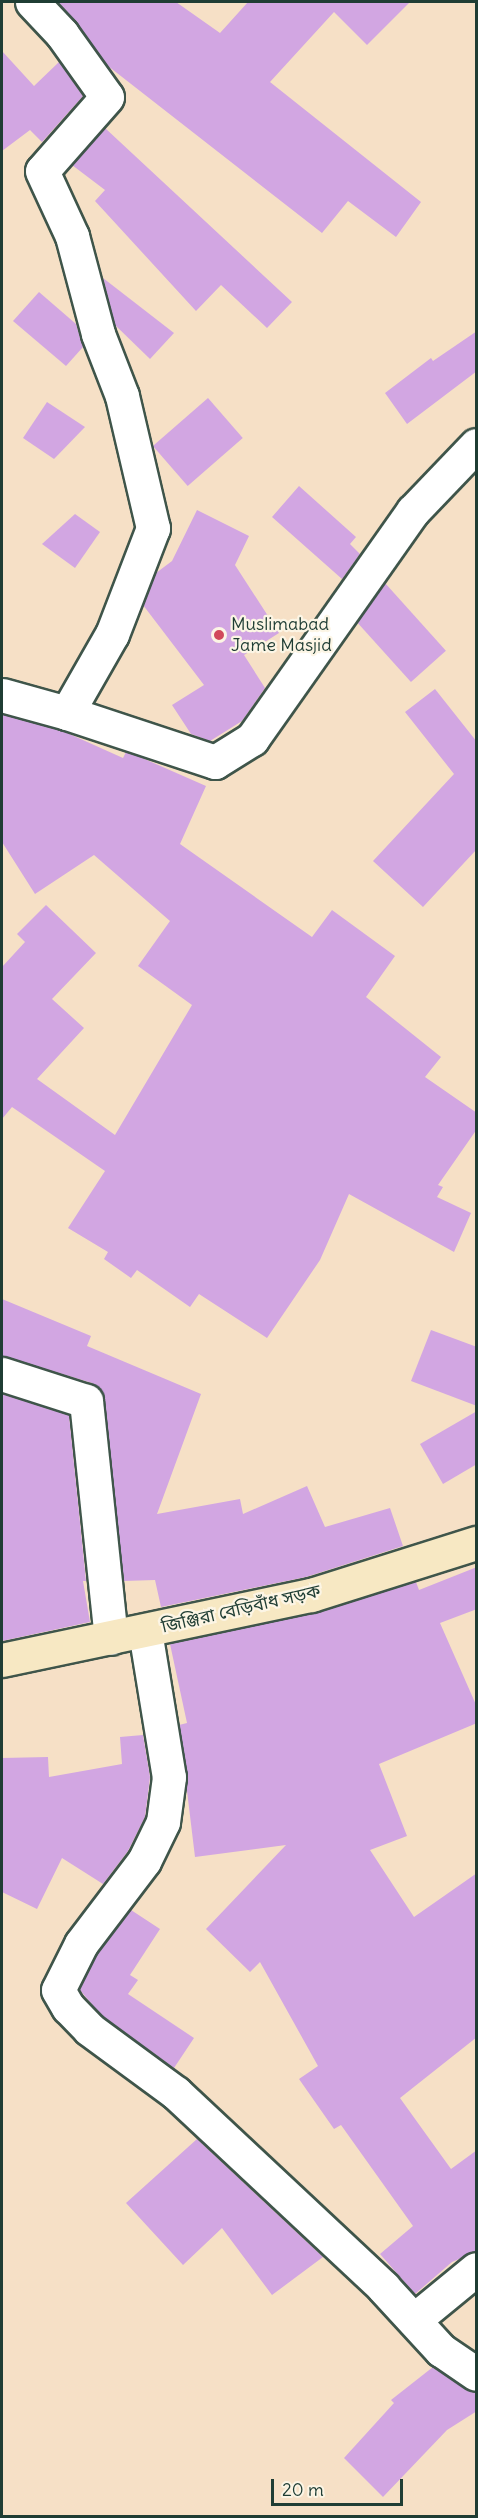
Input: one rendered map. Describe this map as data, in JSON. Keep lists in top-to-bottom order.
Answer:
{
  "streets": {
    "street": ["জিঞ্জিরা বেড়িবাঁধ সড়ক"]
  },
  "places": ["Muslimabad Jame Masjid"],
  "scale_bar": "20 m"
}
